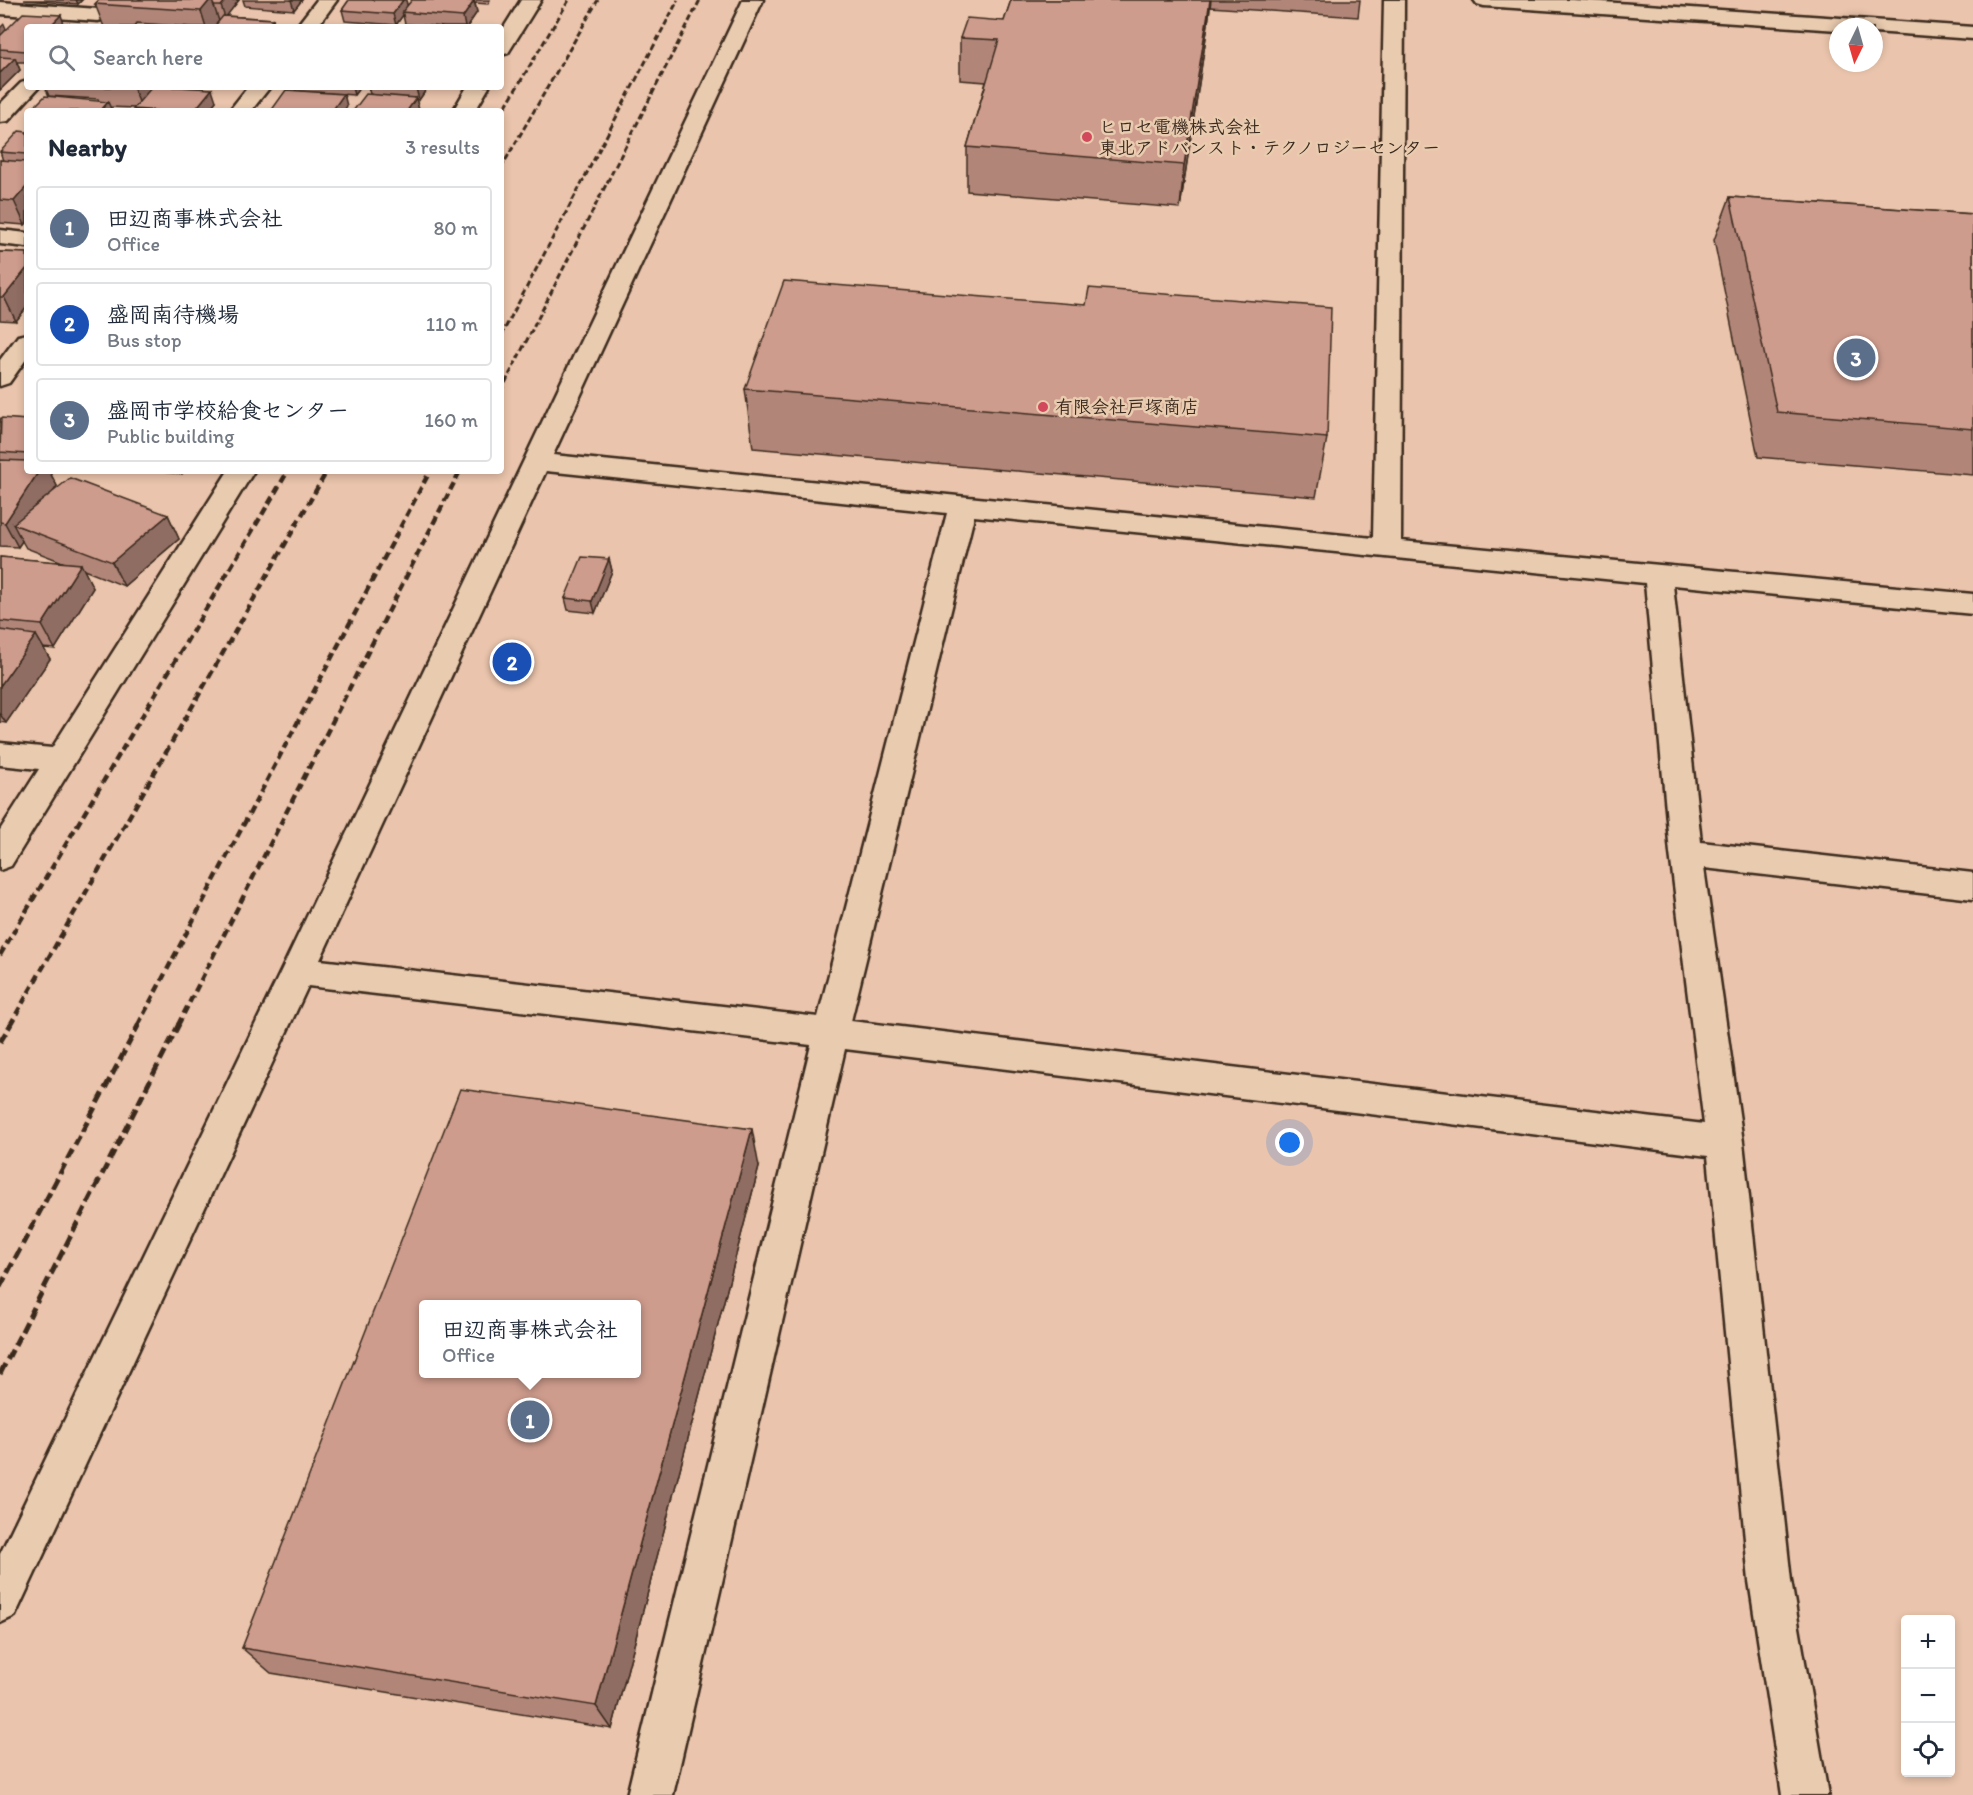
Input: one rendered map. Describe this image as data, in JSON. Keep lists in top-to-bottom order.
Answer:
{
  "places": ["ヒロセ電機株式会社 東北アドバンスト・テクノロジーセンター", "有限会社戸塚商店"],
  "north": "bottom",
  "page": {
    "search": "Search here",
    "heading": ["Nearby", "3 results"],
    "list": [
      {
        "mark": "1",
        "name": "田辺商事株式会社",
        "note": "Office",
        "value": "80 m"
      },
      {
        "mark": "2",
        "name": "盛岡南待機場",
        "note": "Bus stop",
        "value": "110 m"
      },
      {
        "mark": "3",
        "name": "盛岡市学校給食センター",
        "note": "Public building",
        "value": "160 m"
      }
    ],
    "pins": ["3", "2", "1"],
    "popup": ["田辺商事株式会社", "Office"],
    "map_buttons": ["+", "−"]
  }
}
